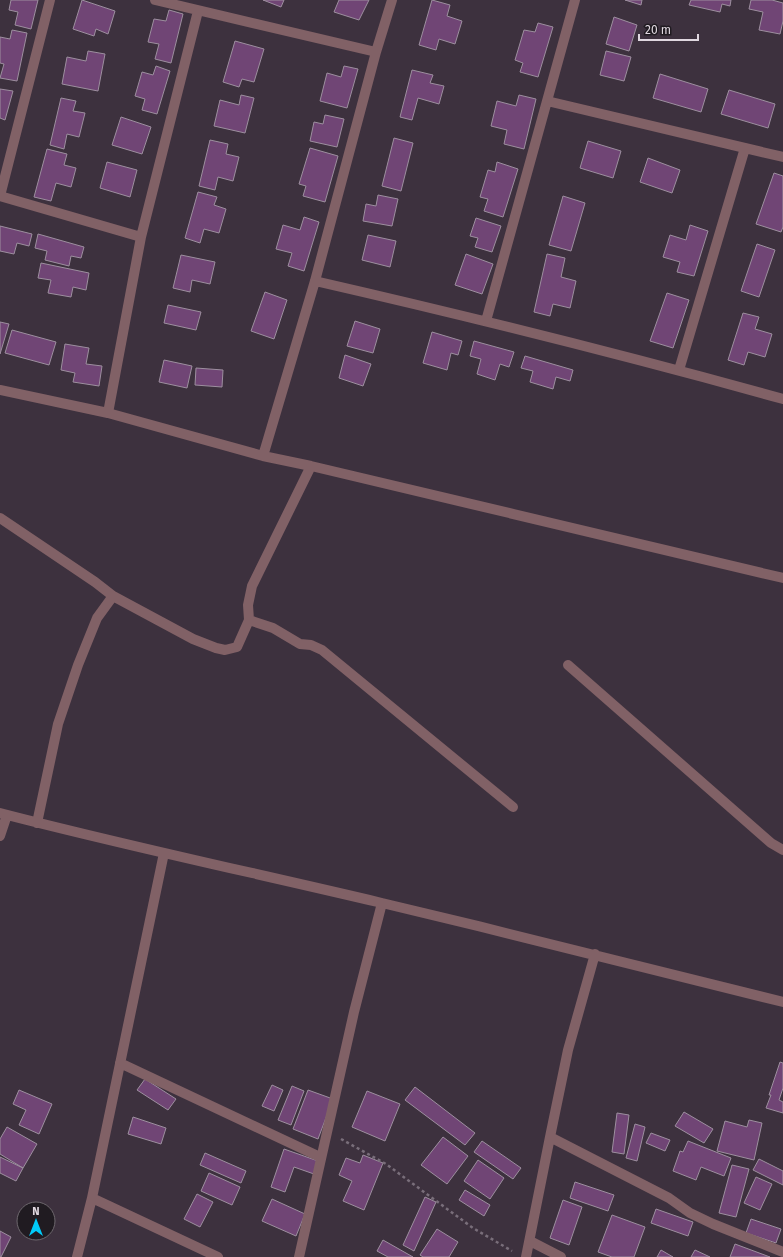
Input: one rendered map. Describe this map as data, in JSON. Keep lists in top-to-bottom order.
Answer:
{
  "scale_bar": "20 m",
  "north": "top"
}
